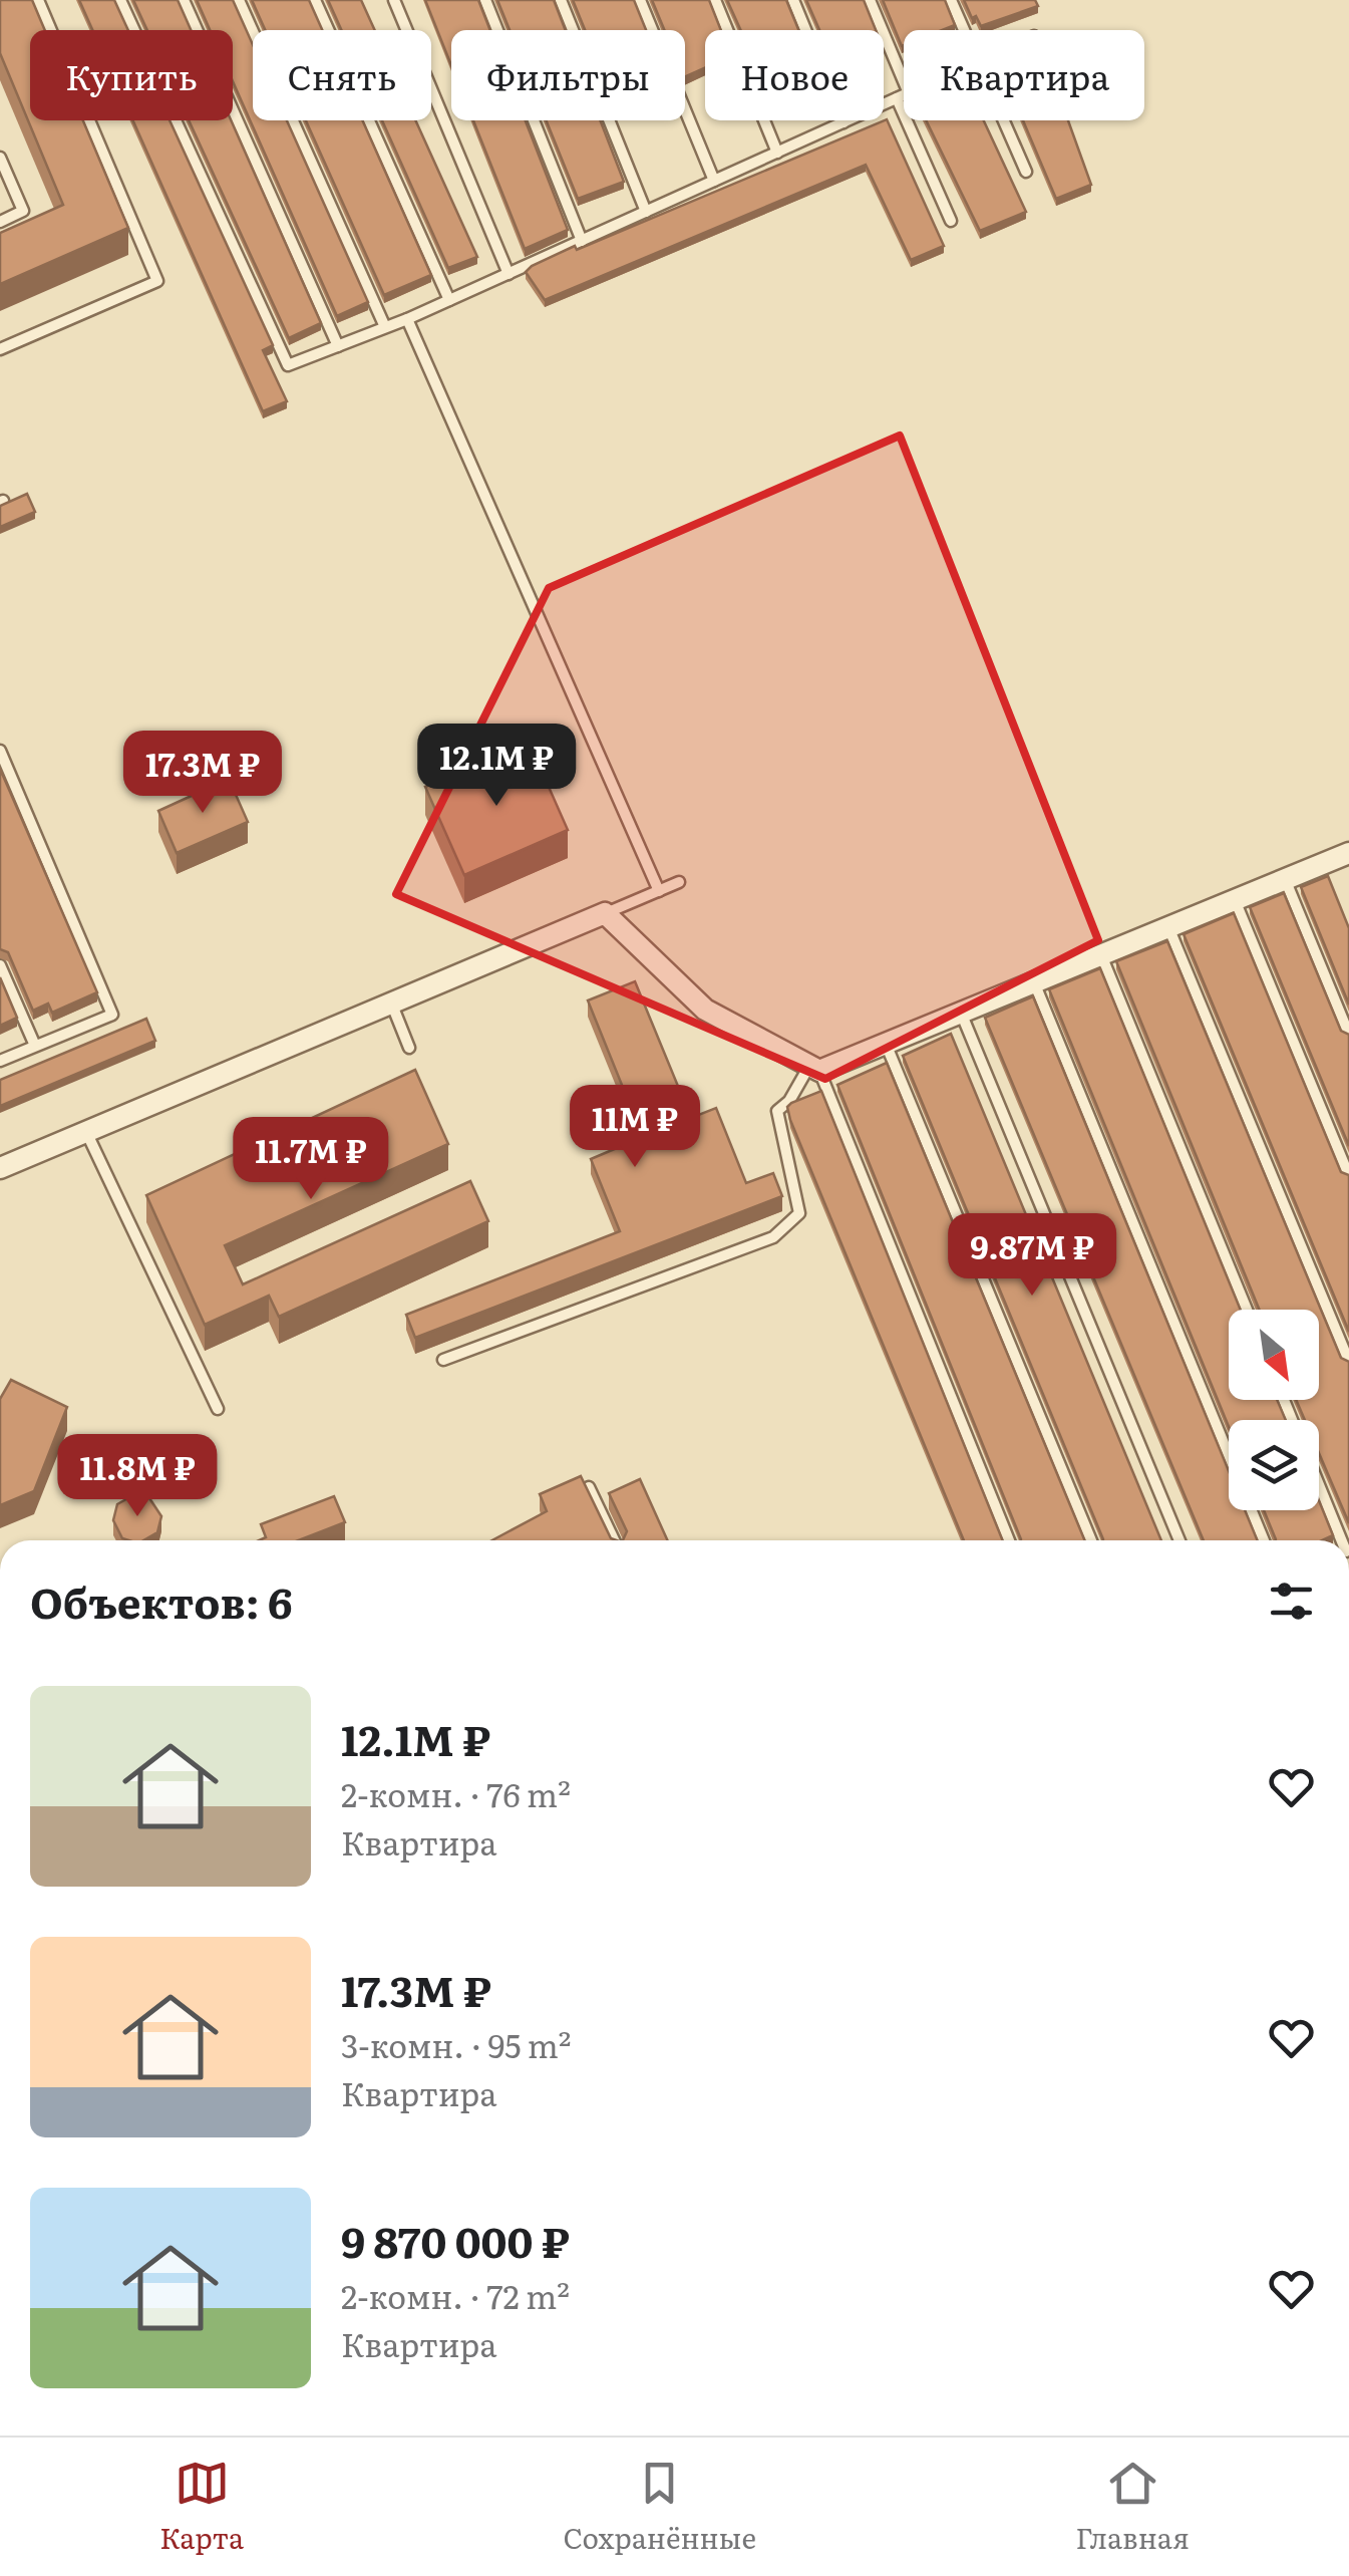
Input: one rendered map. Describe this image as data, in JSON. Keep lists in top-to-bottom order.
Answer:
{
  "north": "bottom right",
  "page": {
    "chip": [
      "Купить",
      "Снять",
      "Фильтры",
      "Новое",
      "Квартира"
    ],
    "price": [
      "12.1M ₽",
      "17.3M ₽",
      "11M ₽",
      "11.7M ₽",
      "9.87M ₽",
      "11.8M ₽"
    ],
    "heading": "Объектов: 6",
    "list": [
      {
        "name": "12.1M ₽",
        "note": "2-комн. · 76 m² · Квартира"
      },
      {
        "name": "17.3M ₽",
        "note": "3-комн. · 95 m² · Квартира"
      },
      {
        "name": "9 870 000 ₽",
        "note": "2-комн. · 72 m² · Квартира"
      }
    ],
    "tabs": ["Карта", "Сохранённые", "Главная"]
  }
}
